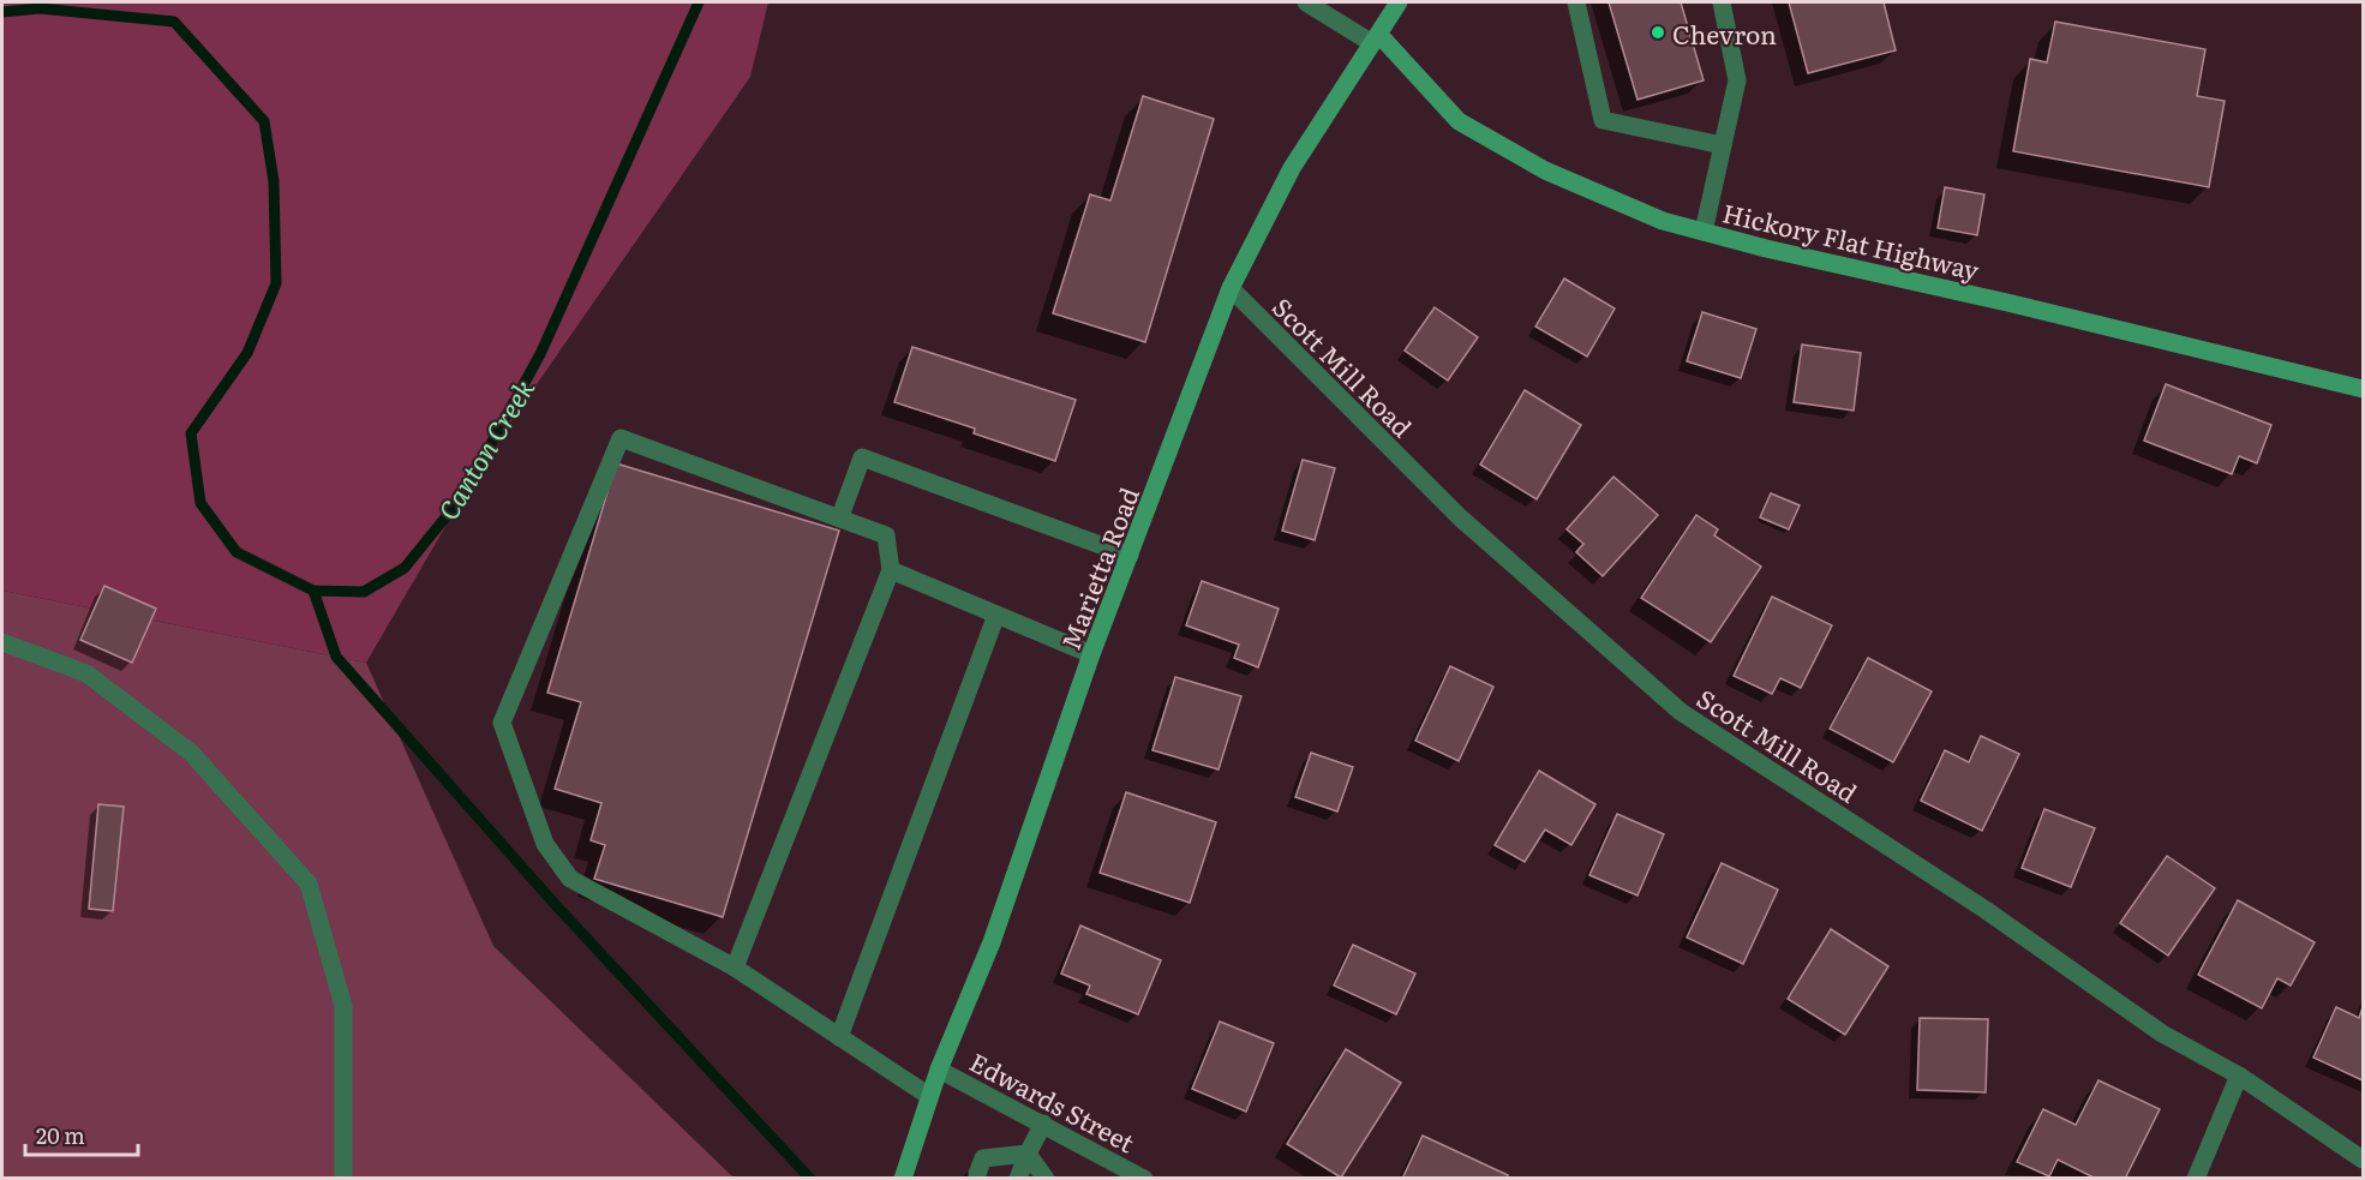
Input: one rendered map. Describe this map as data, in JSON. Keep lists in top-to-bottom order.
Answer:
{
  "streets": {
    "street": [
      "Hickory Flat Highway",
      "Scott Mill Road",
      "Marietta Road",
      "Edwards Street"
    ]
  },
  "crossings": [
    ["Hickory Flat Highway", "Marietta Road"],
    ["Scott Mill Road", "Marietta Road"],
    ["Marietta Road", "Edwards Street"]
  ],
  "water": ["Canton Creek"],
  "places": ["Chevron"],
  "scale_bar": "20 m"
}
